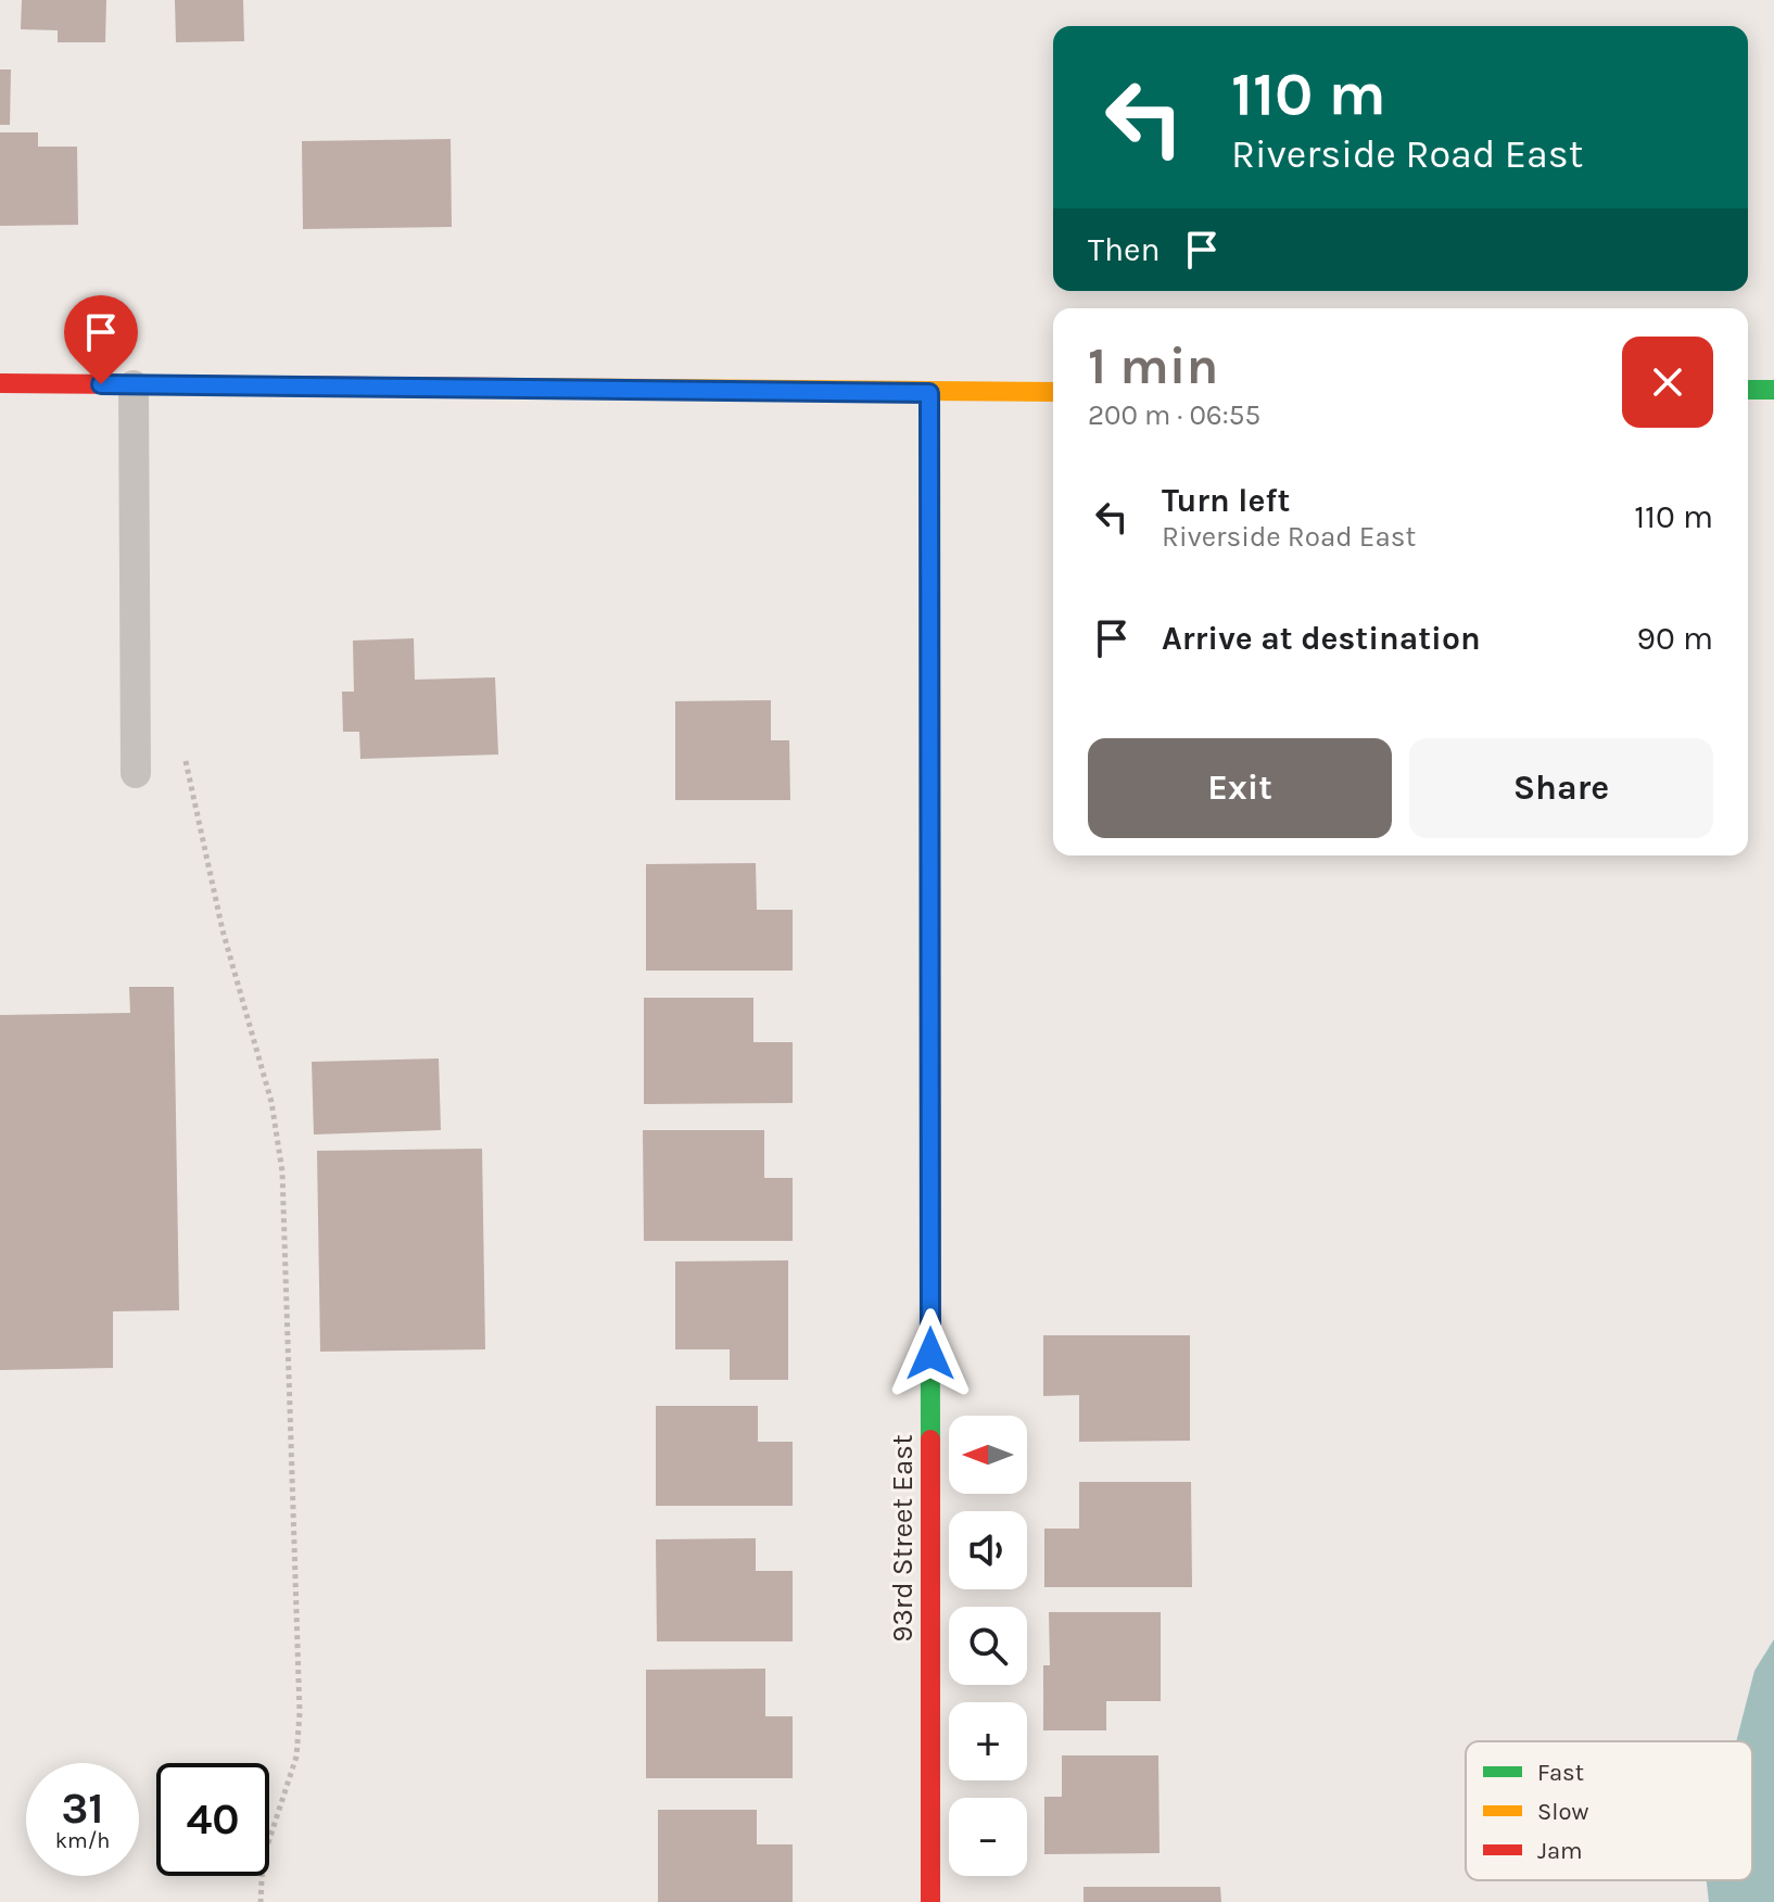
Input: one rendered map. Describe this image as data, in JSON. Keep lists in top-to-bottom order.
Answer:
{
  "streets": {
    "street": ["93rd Street East"]
  },
  "legend": ["Fast", "Slow", "Jam"],
  "north": "left",
  "page": {
    "turn": ["110 m", "Riverside Road East"],
    "then": "Then",
    "heading": ["1 min", "200 m · 06:55"],
    "list": [
      {
        "name": "Turn left",
        "note": "Riverside Road East",
        "value": "110 m"
      },
      {
        "name": "Arrive at destination",
        "value": "90 m"
      }
    ],
    "buttons": ["Exit", "Share"],
    "map_buttons": ["+", "−"],
    "speed": "31 km/h",
    "limit": "40"
  }
}
